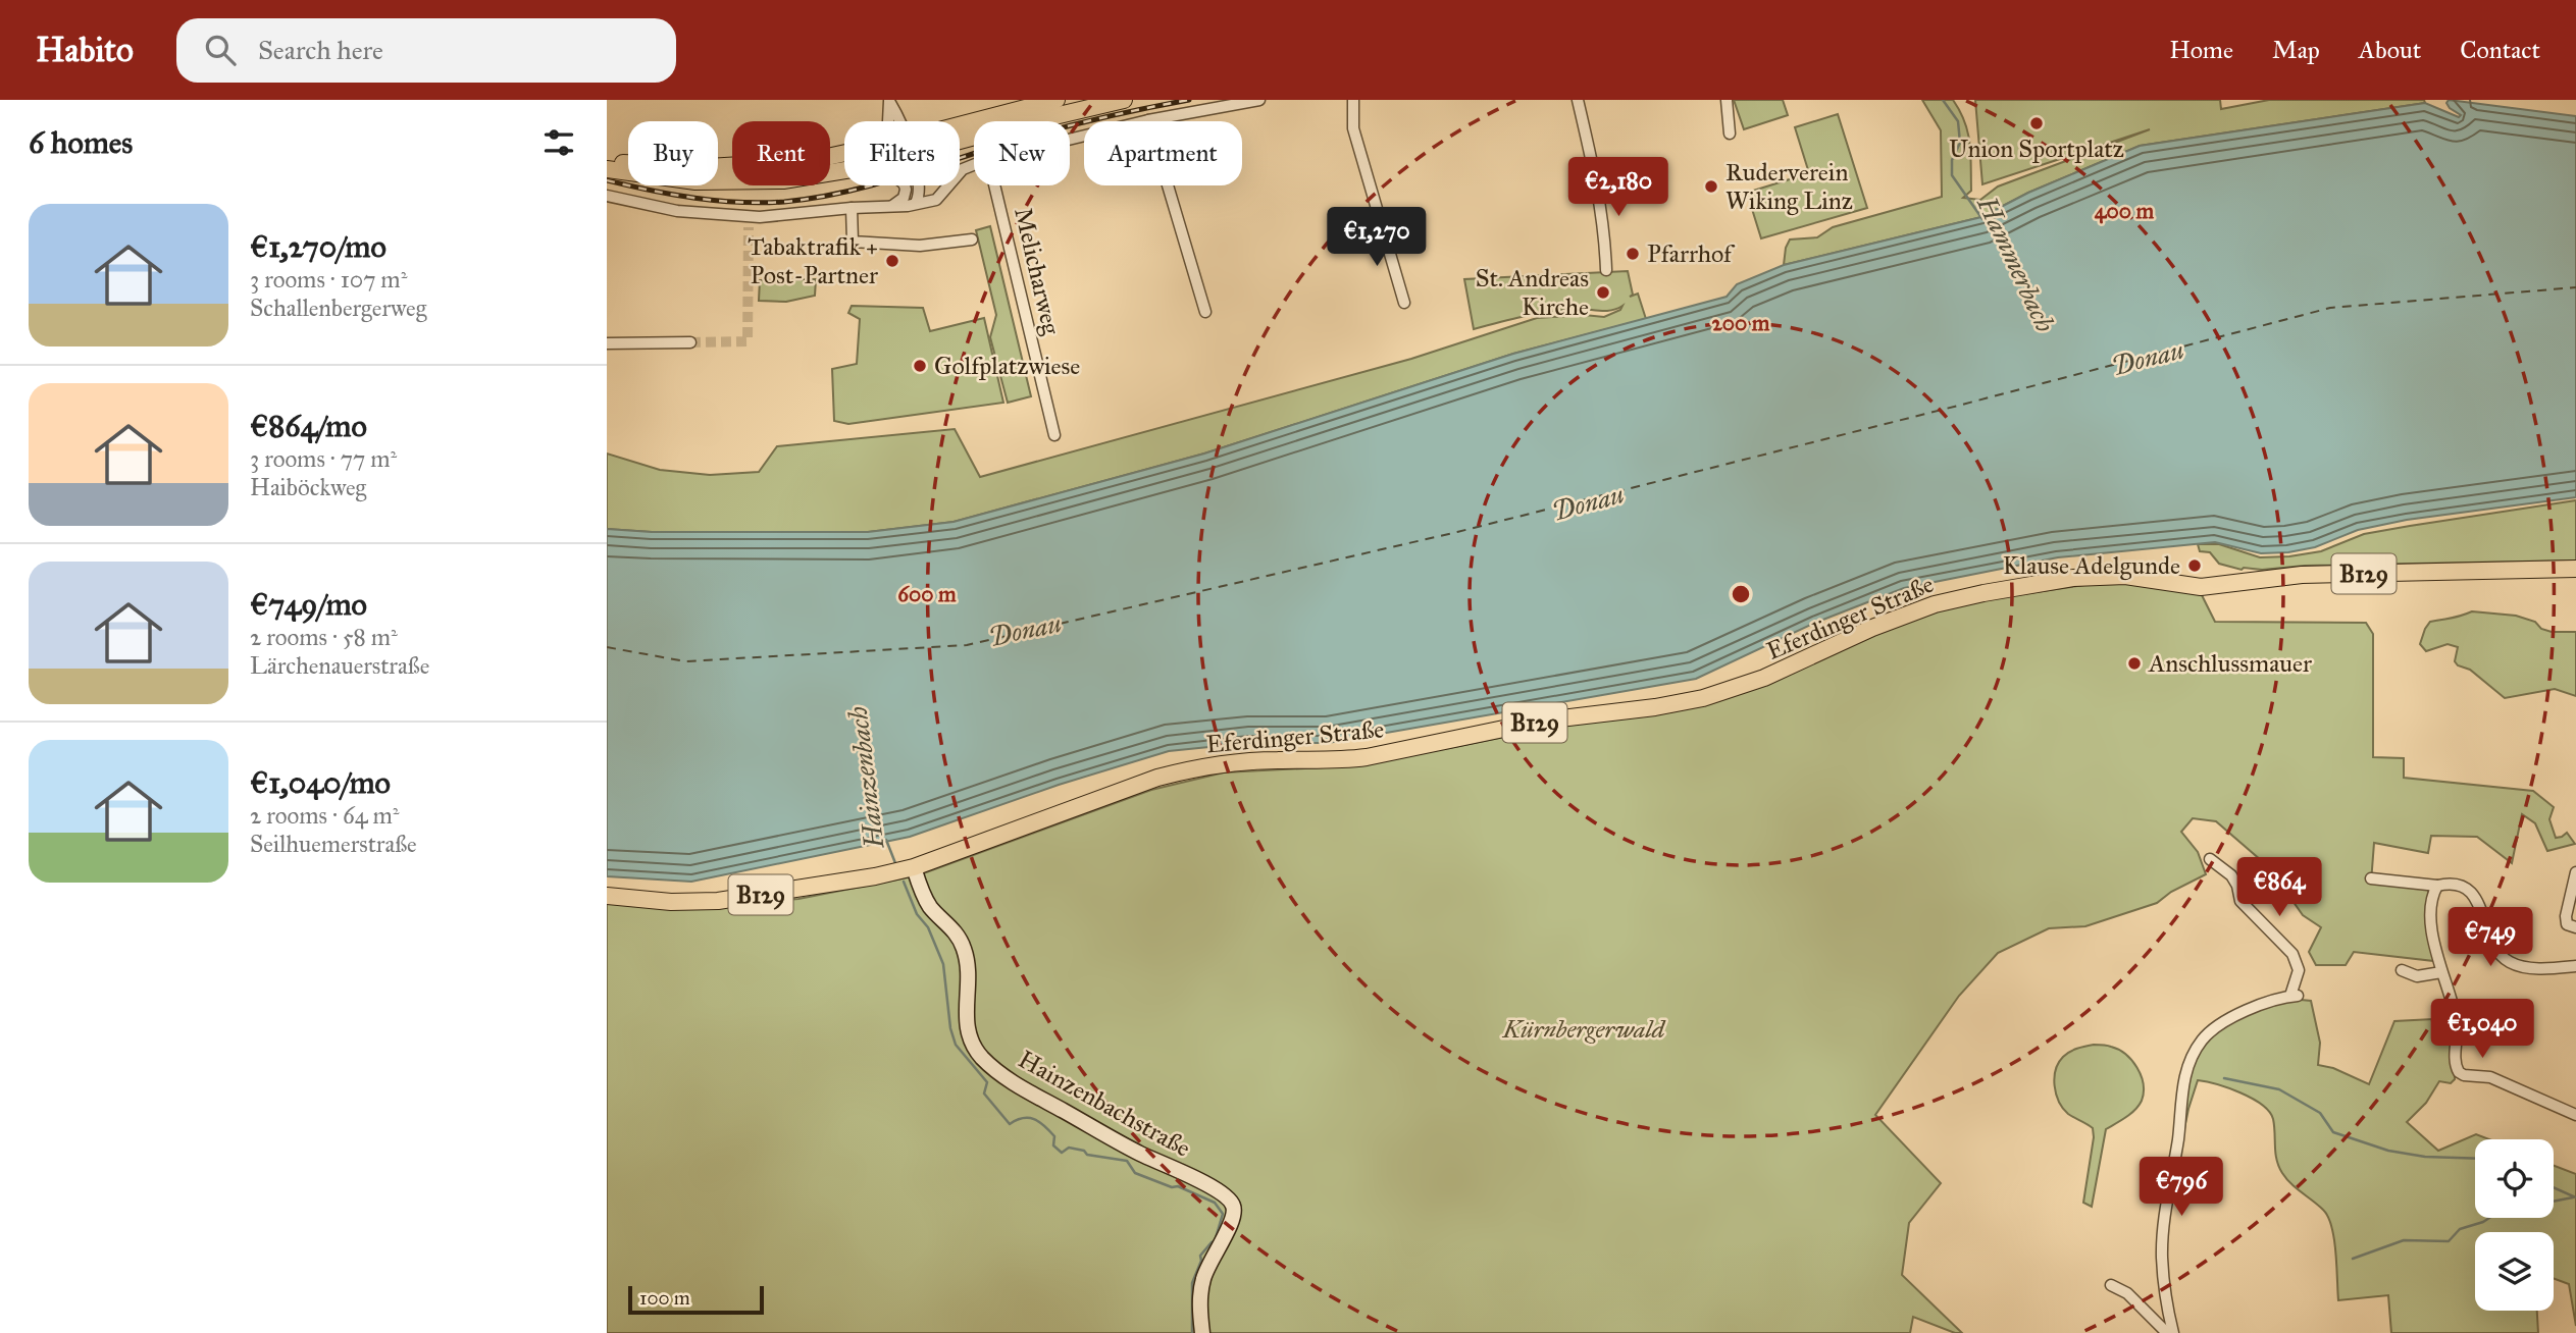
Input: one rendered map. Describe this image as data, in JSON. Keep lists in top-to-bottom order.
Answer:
{
  "streets": {
    "main road": ["B129", "Eferdinger Straße"],
    "street": ["Melicharweg", "Hainzenbachstraße"]
  },
  "crossings": [
    ["Eferdinger Straße", "Hainzenbachstraße"]
  ],
  "water": ["Hammerbach", "Donau", "Hainzenbach"],
  "parks": ["Kürnbergerwald"],
  "places": [
    "Union Sportplatz",
    "Ruderverein Wiking Linz",
    "Pfarrhof",
    "Tabaktrafik + Post-Partner",
    "St. Andreas Kirche",
    "Golfplatzwiese",
    "Klause Adelgunde",
    "Anschlussmauer"
  ],
  "scale_bar": "100 m",
  "page": {
    "header": "Habito",
    "search": "Search here",
    "nav": [
      "Home",
      "Map",
      "About",
      "Contact"
    ],
    "heading": "6 homes",
    "chip": [
      "Buy",
      "Rent",
      "Filters",
      "New",
      "Apartment"
    ],
    "price": [
      "€2,180",
      "€1,270",
      "€864",
      "€749",
      "€1,040",
      "€796"
    ],
    "list": [
      {
        "name": "€1,270/mo",
        "note": "3 rooms · 107 m² · Schallenbergerweg"
      },
      {
        "name": "€864/mo",
        "note": "3 rooms · 77 m² · Haiböckweg"
      },
      {
        "name": "€749/mo",
        "note": "2 rooms · 58 m² · Lärchenauerstraße"
      },
      {
        "name": "€1,040/mo",
        "note": "2 rooms · 64 m² · Seilhuemerstraße"
      }
    ],
    "scale": "100 m"
  },
  "rings": ["400 m", "200 m", "600 m"]
}
